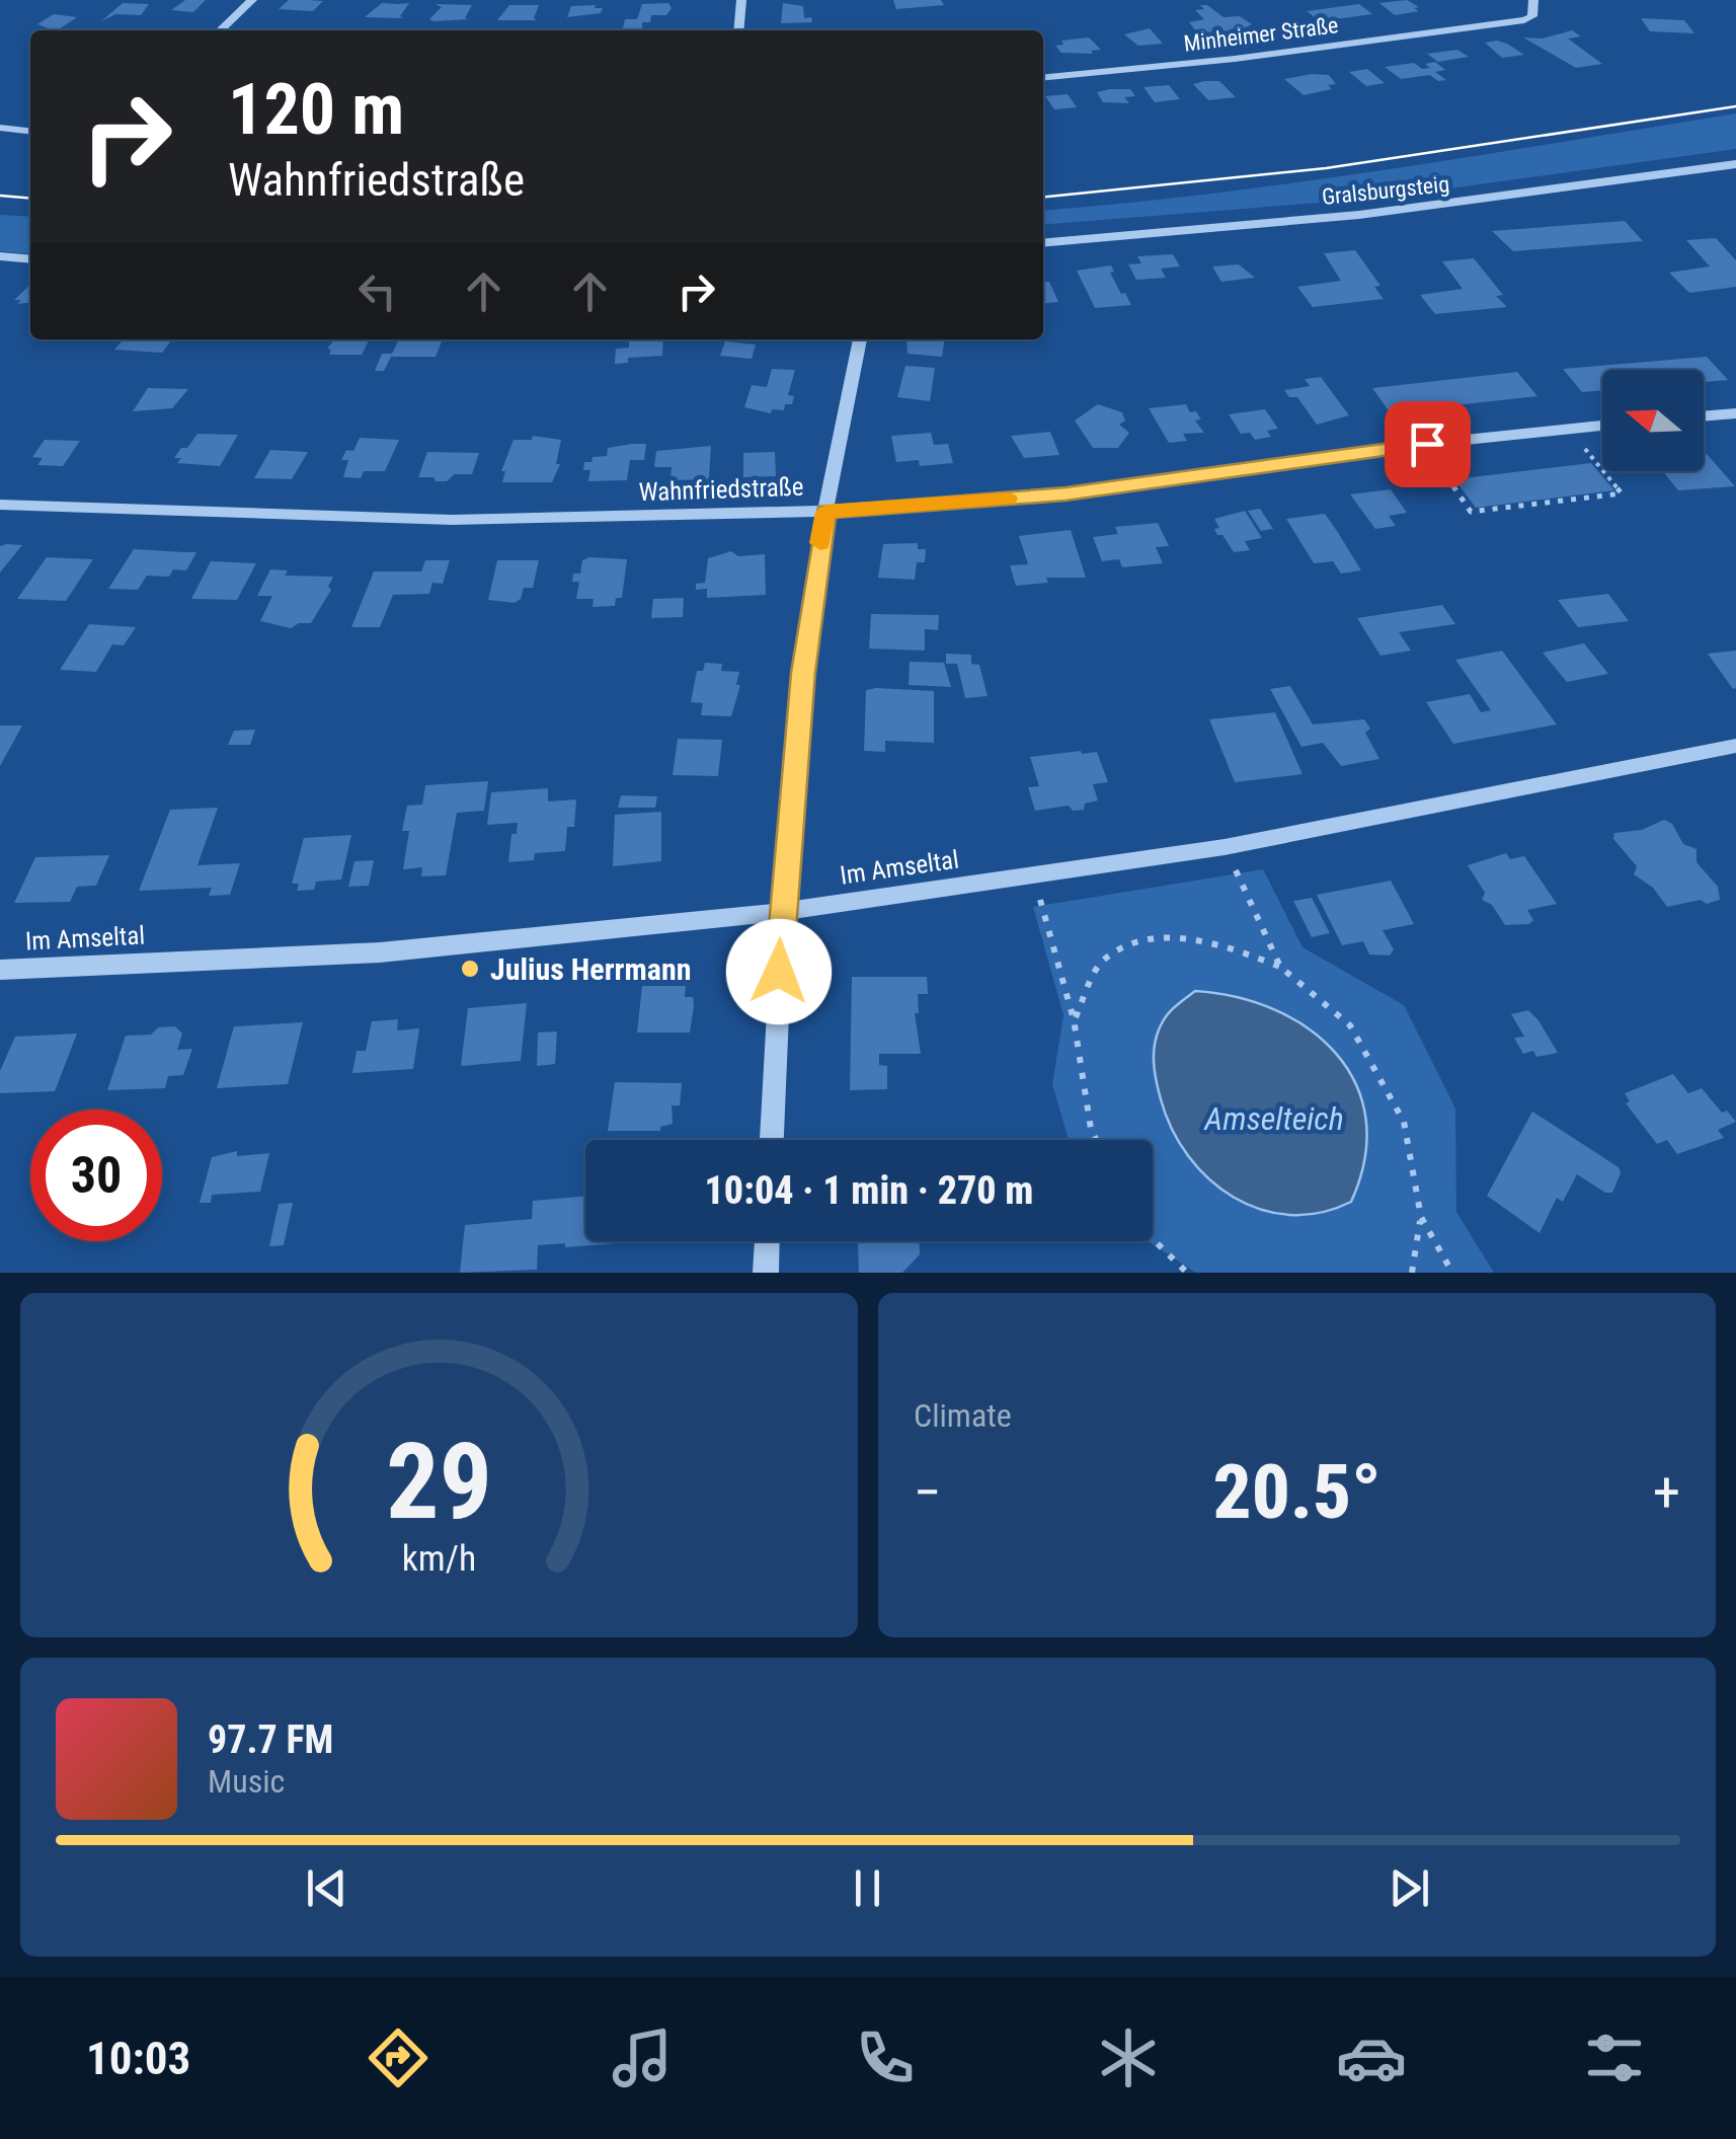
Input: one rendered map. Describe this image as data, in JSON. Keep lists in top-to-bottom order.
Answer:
{
  "streets": {
    "street": [
      "Minheimer Straße",
      "Gralsburgsteig",
      "Wahnfriedstraße",
      "Im Amseltal"
    ]
  },
  "water": ["Amselteich"],
  "places": ["Julius Herrmann"],
  "north": "left",
  "page": {
    "turn": ["120 m", "Wahnfriedstraße"],
    "limit": "30",
    "trip": "10:04 · 1 min · 270 m",
    "tile": "Climate",
    "heat": ["−", "20.5°", "+"],
    "song": ["97.7 FM", "Music"],
    "tabs": "10:03",
    "gauge": ["29", "km/h"]
  }
}
